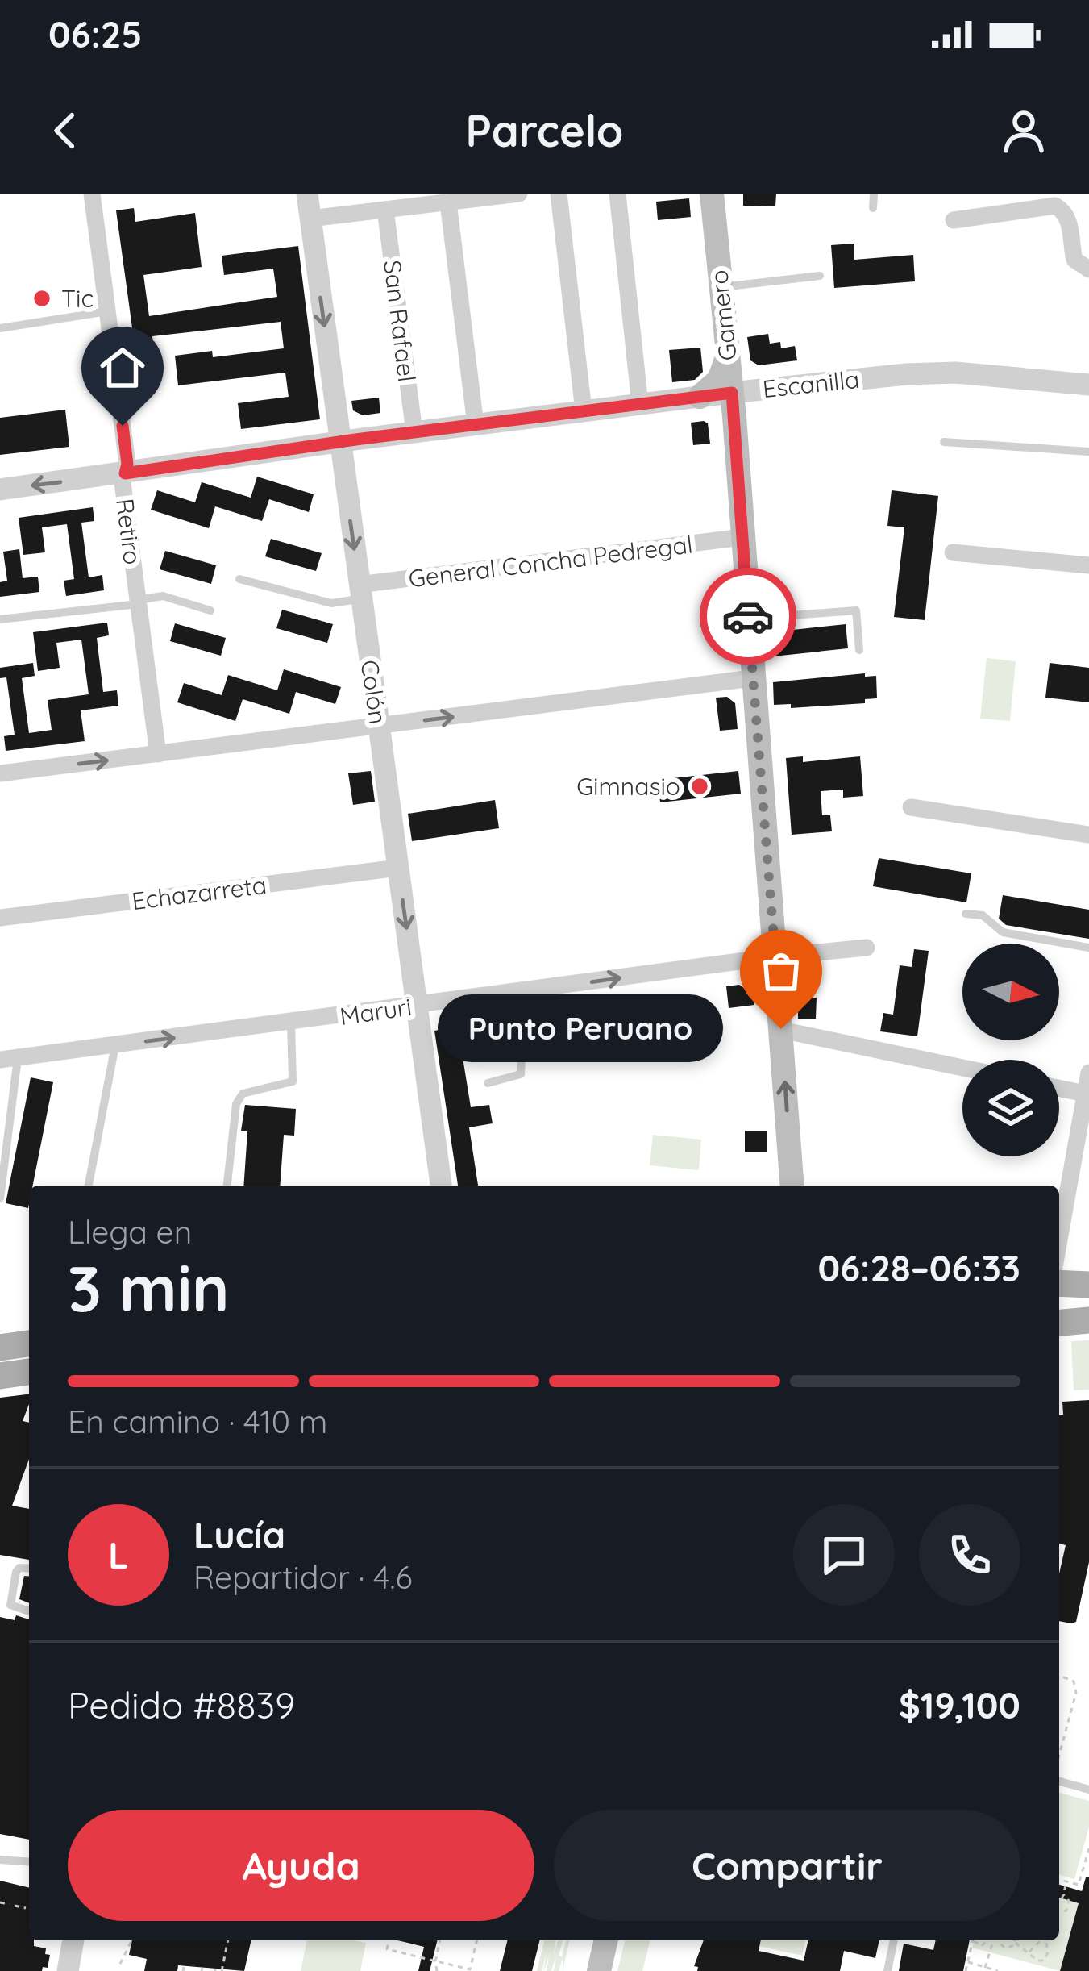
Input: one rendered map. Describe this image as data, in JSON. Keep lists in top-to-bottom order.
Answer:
{
  "streets": {
    "main road": ["Gamero"],
    "street": [
      "San Rafael",
      "Escanilla",
      "Retiro",
      "General Concha Pedregal",
      "Colón",
      "Echazarreta",
      "Maruri"
    ]
  },
  "crossings": [
    ["Gamero", "Escanilla"],
    ["Gamero", "General Concha Pedregal"],
    ["Gamero", "Maruri"],
    ["San Rafael", "Escanilla"],
    ["Escanilla", "Retiro"],
    ["Escanilla", "Colón"],
    ["General Concha Pedregal", "Colón"],
    ["Colón", "Echazarreta"],
    ["Colón", "Maruri"]
  ],
  "one_way": ["Maruri"],
  "places": ["Tic", "Gimnasio", "Punto Peruano"],
  "north": "right",
  "page": {
    "status": "06:25",
    "header": "Parcelo",
    "bubble": "Punto Peruano",
    "heading": ["3 min", "Llega en", "06:28–06:33"],
    "panel": [
      "Lucía",
      "Repartidor · 4.6",
      "Pedido #8839",
      "$19,100"
    ],
    "bar": "En camino · 410 m",
    "round": "L",
    "buttons": ["Ayuda", "Compartir"]
  }
}
